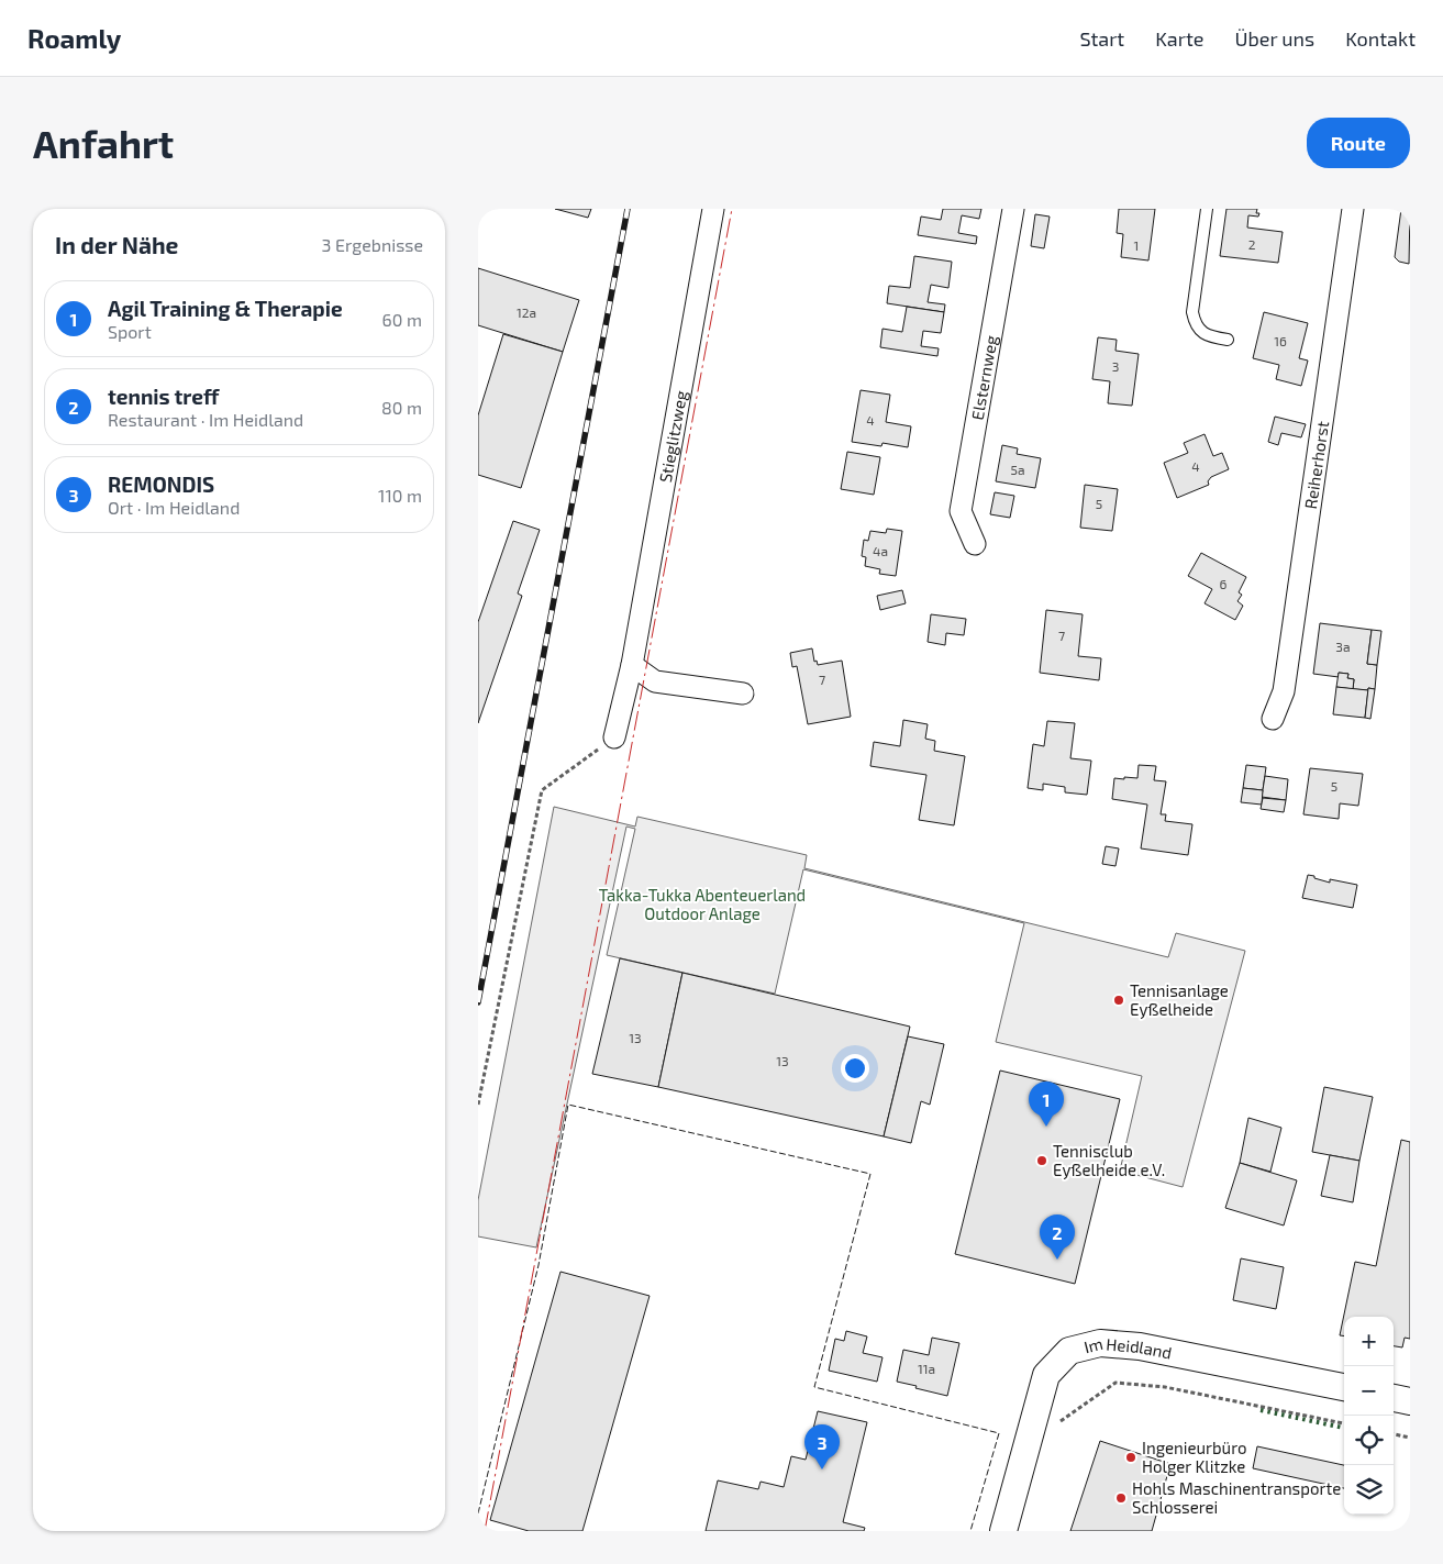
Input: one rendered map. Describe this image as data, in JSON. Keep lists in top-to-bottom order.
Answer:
{
  "streets": {
    "street": [
      "Elsternweg",
      "Stieglitzweg",
      "Reiherhorst",
      "Im Heidland"
    ]
  },
  "parks": ["Takka-Tukka Abenteuerland Outdoor Anlage"],
  "places": [
    "Tennisanlage Eyßelheide",
    "Tennisclub Eyßelheide e.V.",
    "Ingenieurbüro Holger Klitzke",
    "Hohls Maschinentransporte Schlosserei"
  ],
  "house_numbers": [
    "2",
    "1",
    "12a",
    "16",
    "3",
    "4",
    "4",
    "5a",
    "5",
    "4a",
    "6",
    "7",
    "3a",
    "7",
    "5",
    "13",
    "13",
    "11a"
  ],
  "page": {
    "header": "Roamly",
    "nav": [
      "Start",
      "Karte",
      "Über uns",
      "Kontakt"
    ],
    "buttons": "Route",
    "title": "Anfahrt",
    "heading": ["In der Nähe", "3 Ergebnisse"],
    "list": [
      {
        "mark": "1",
        "name": "Agil Training & Therapie",
        "note": "Sport",
        "value": "60 m"
      },
      {
        "mark": "2",
        "name": "tennis treff",
        "note": "Restaurant · Im Heidland",
        "value": "80 m"
      },
      {
        "mark": "3",
        "name": "REMONDIS",
        "note": "Ort · Im Heidland",
        "value": "110 m"
      }
    ],
    "pins": ["1", "2", "3"],
    "map_buttons": ["+", "−"]
  }
}
